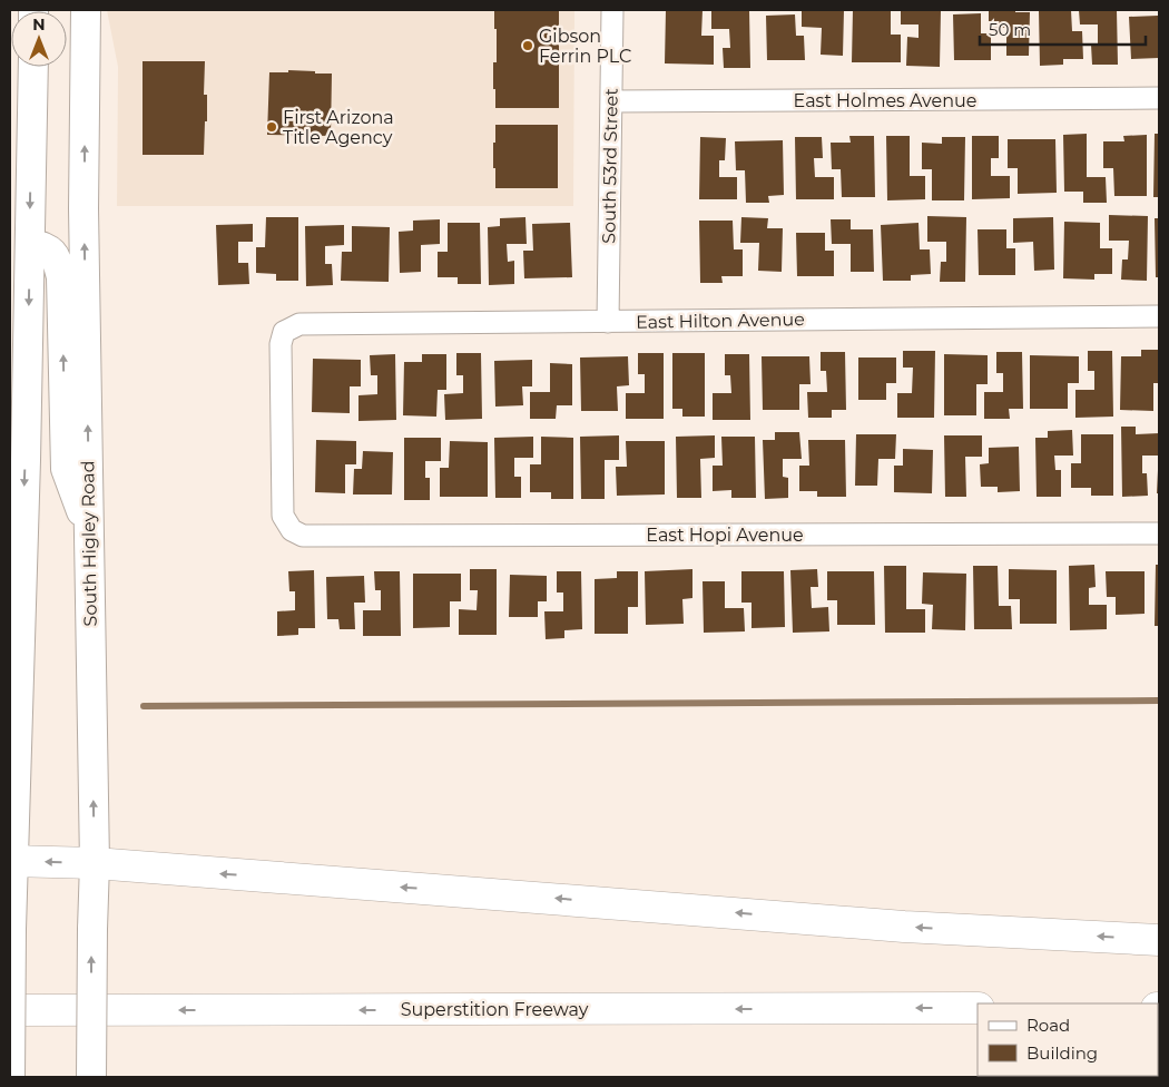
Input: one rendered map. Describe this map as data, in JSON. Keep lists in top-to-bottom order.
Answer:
{
  "streets": {
    "highway": ["Superstition Freeway"],
    "main road": ["South Higley Road"],
    "street": [
      "East Holmes Avenue",
      "South 53rd Street",
      "East Hilton Avenue",
      "East Hopi Avenue"
    ]
  },
  "crossings": [
    ["East Holmes Avenue", "South 53rd Street"],
    ["South 53rd Street", "East Hilton Avenue"],
    ["East Hilton Avenue", "East Hopi Avenue"]
  ],
  "places": ["Gibson Ferrin PLC", "First Arizona Title Agency"],
  "legend": ["Road", "Building"],
  "scale_bar": "50 m",
  "north": "top"
}
